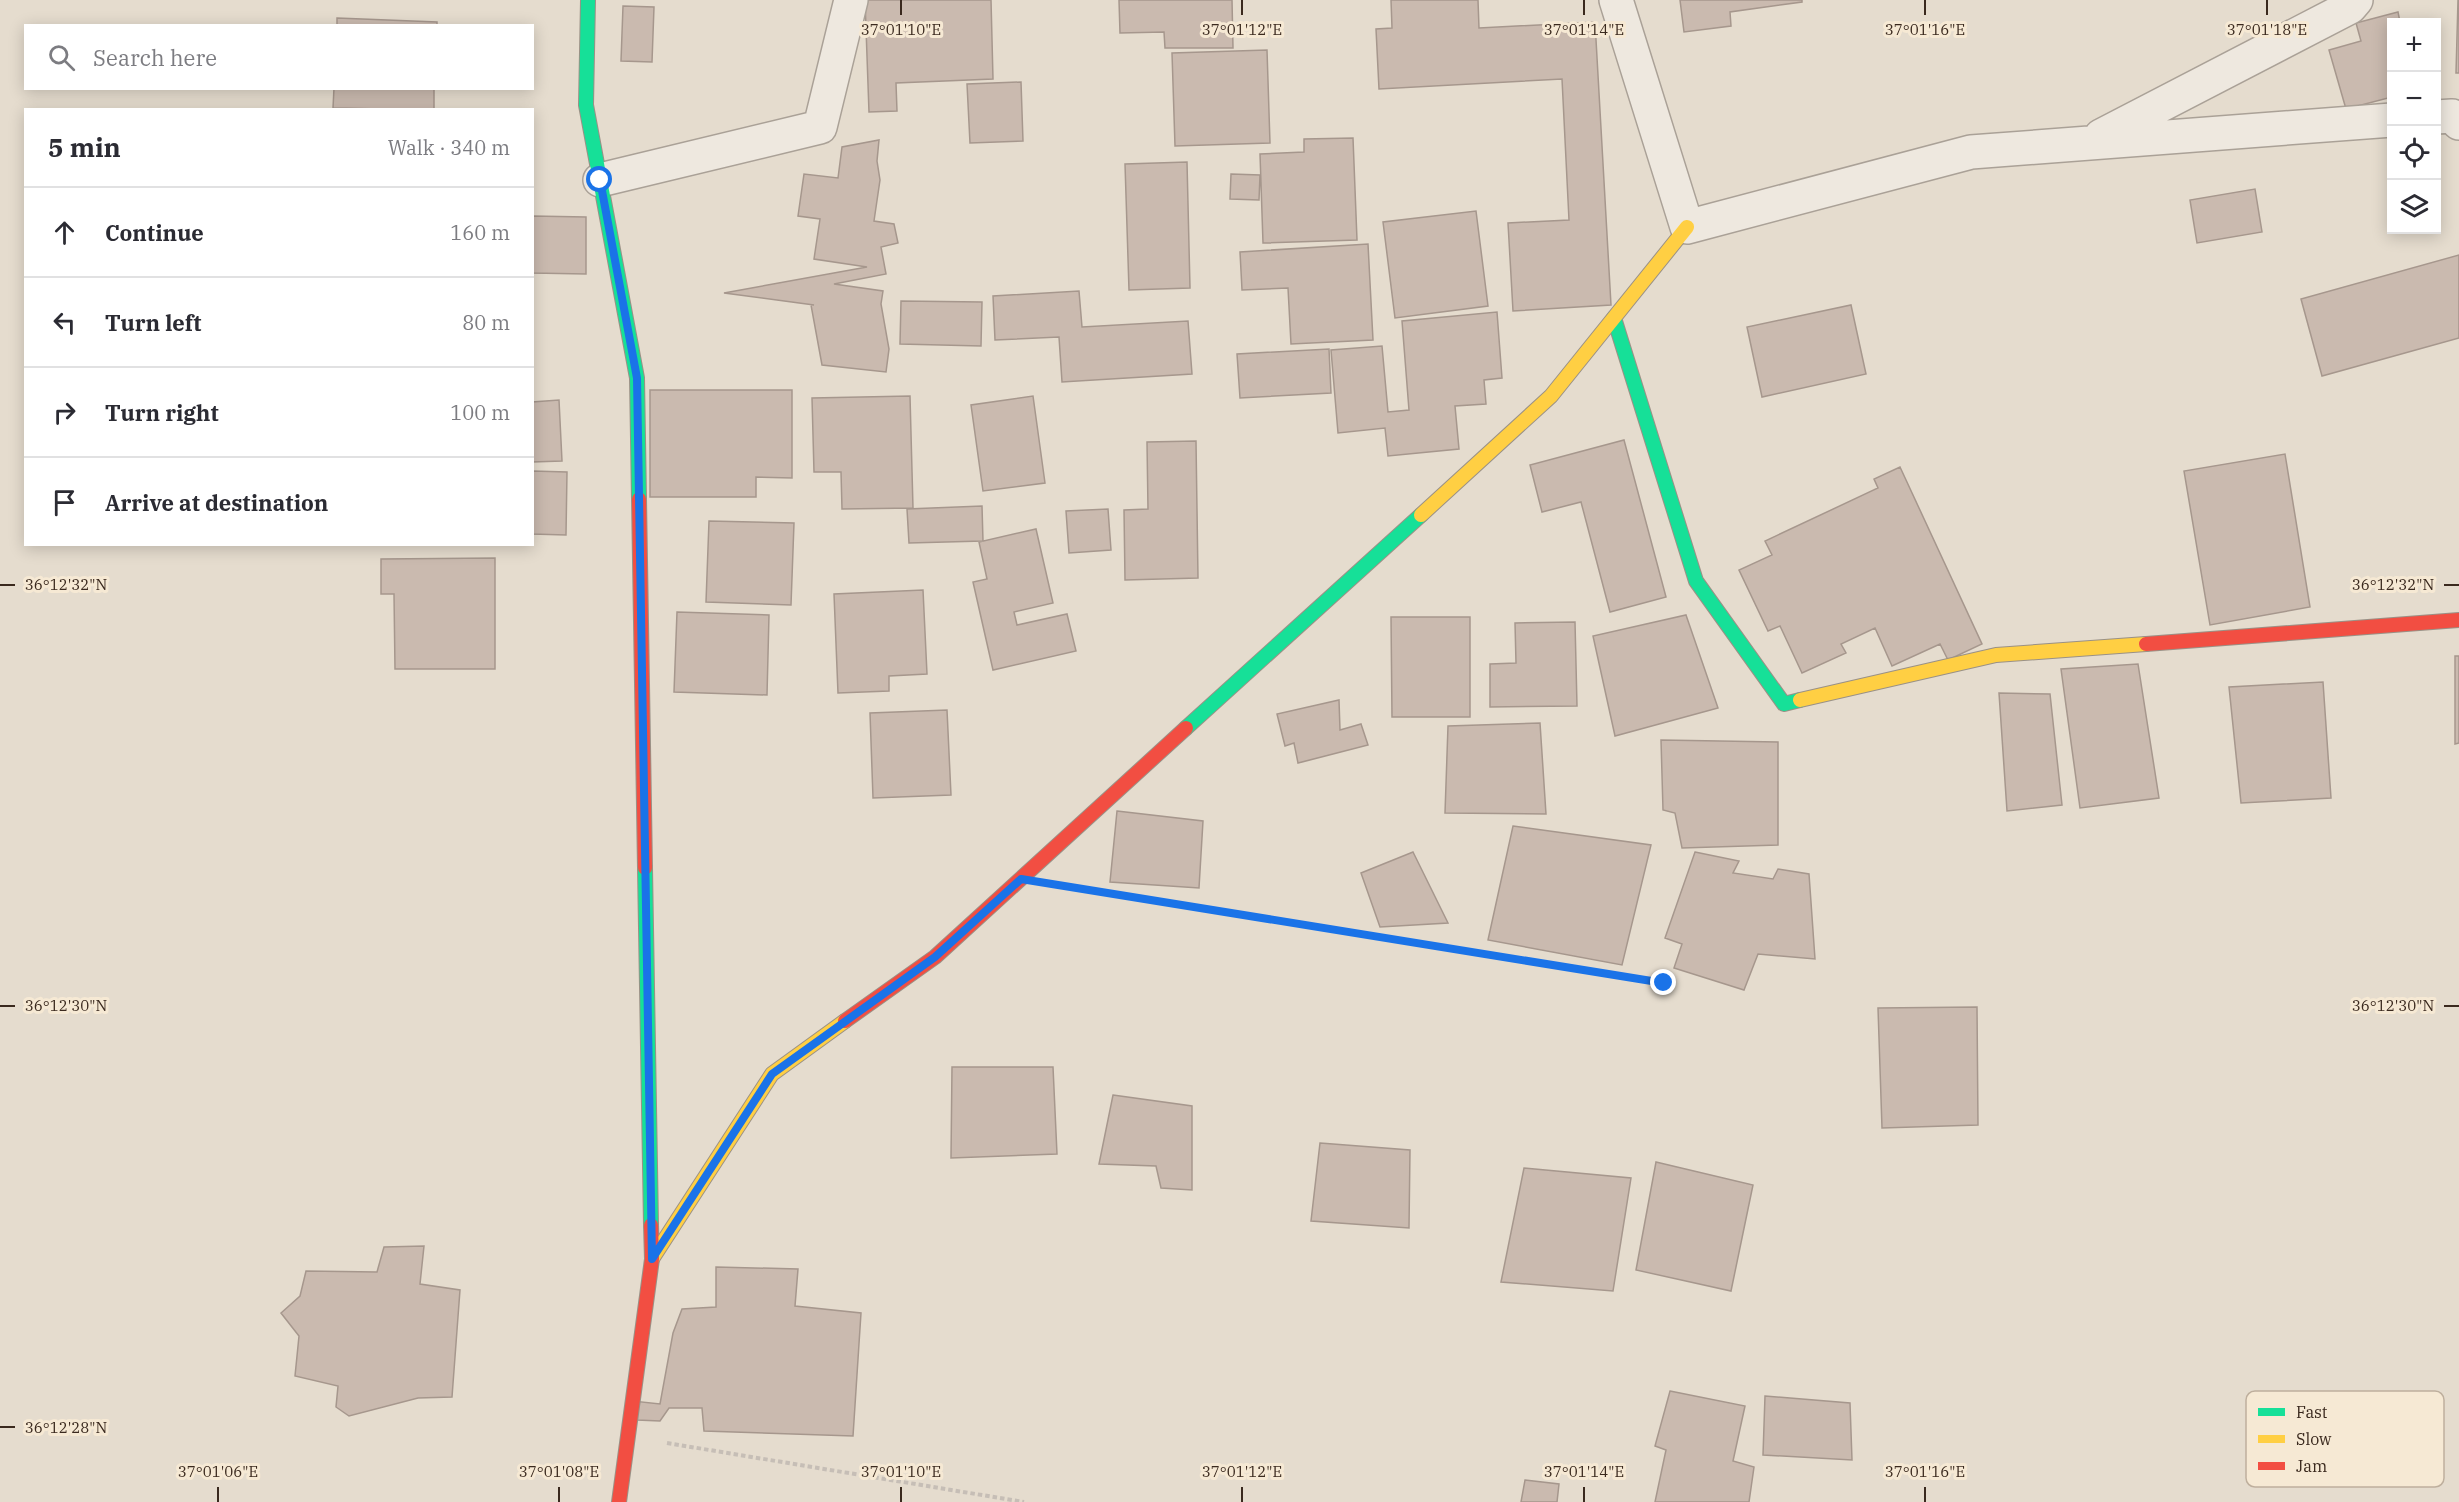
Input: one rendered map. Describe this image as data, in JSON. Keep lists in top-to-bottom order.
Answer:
{
  "legend": ["Fast", "Slow", "Jam"],
  "page": {
    "map_buttons": ["+", "−"],
    "search": "Search here",
    "heading": ["5 min", "Walk · 340 m"],
    "list": [
      ["Continue", "160 m"],
      ["Turn left", "80 m"],
      ["Turn right", "100 m"],
      "Arrive at destination"
    ]
  },
  "coordinates": [
    "37°01'10\"E",
    "37°01'12\"E",
    "37°01'14\"E",
    "37°01'16\"E",
    "37°01'18\"E",
    "36°12'32\"N",
    "36°12'30\"N",
    "36°12'28\"N",
    "37°01'06\"E",
    "37°01'08\"E"
  ]
}
